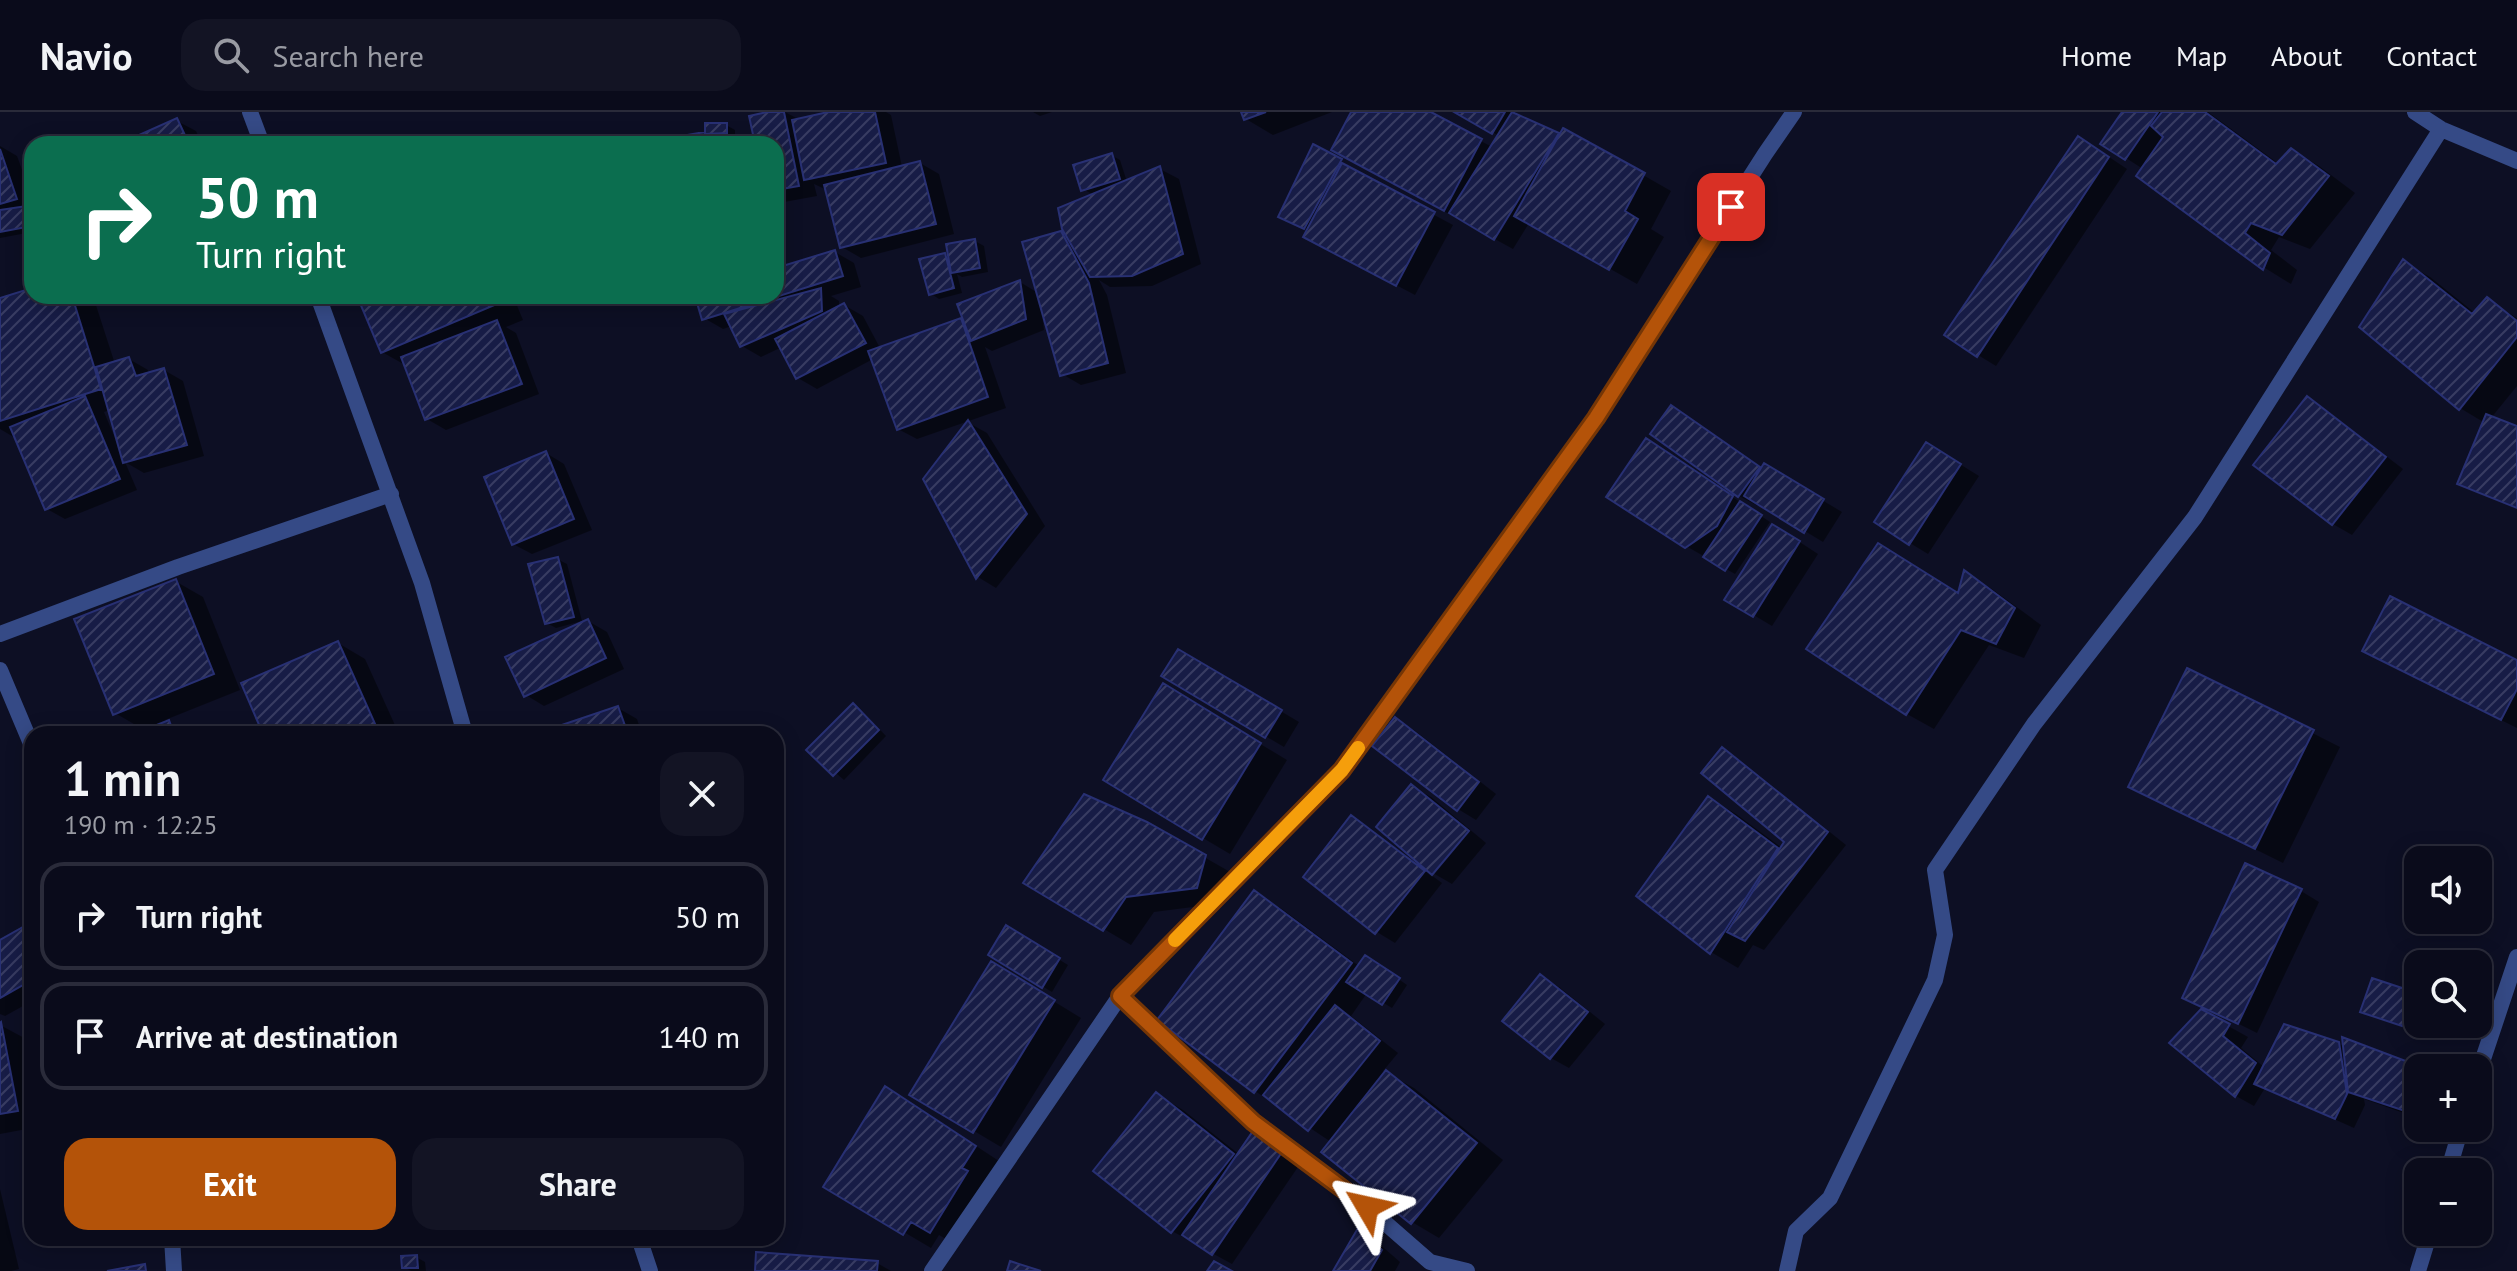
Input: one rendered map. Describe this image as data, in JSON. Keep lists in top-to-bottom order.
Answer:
{
  "page": {
    "header": "Navio",
    "search": "Search here",
    "nav": [
      "Home",
      "Map",
      "About",
      "Contact"
    ],
    "turn": ["50 m", "Turn right"],
    "heading": ["1 min", "190 m · 12:25"],
    "map_buttons": ["+", "−"],
    "list": [
      {
        "name": "Turn right",
        "value": "50 m"
      },
      {
        "name": "Arrive at destination",
        "value": "140 m"
      }
    ],
    "buttons": ["Exit", "Share"]
  }
}
